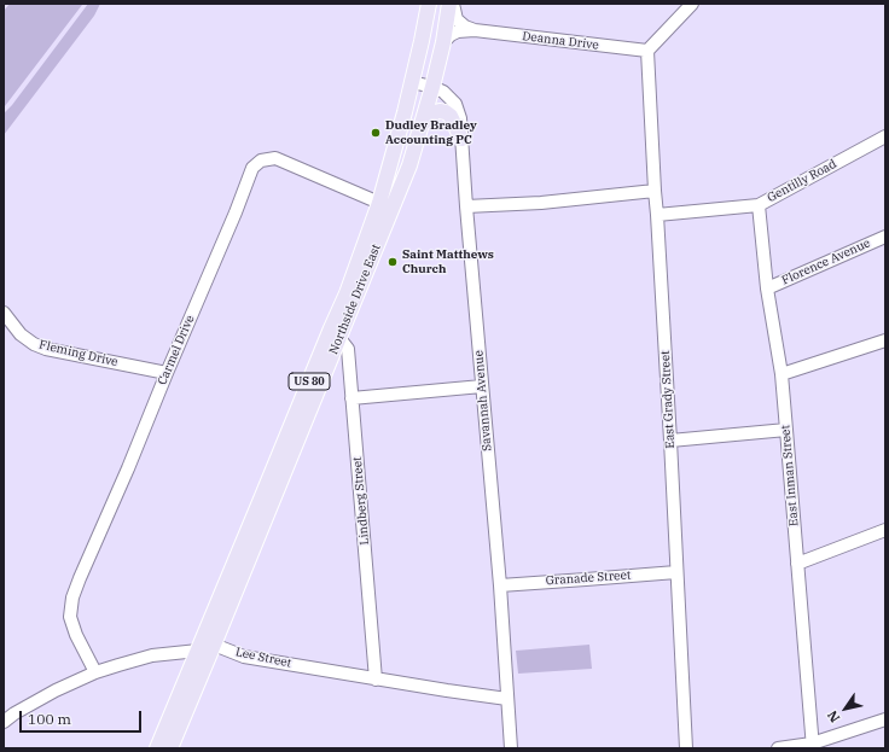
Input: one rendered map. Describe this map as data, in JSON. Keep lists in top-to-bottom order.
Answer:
{
  "streets": {
    "main road": ["Northside Drive East", "US 80"],
    "street": [
      "Deanna Drive",
      "Gentilly Road",
      "Florence Avenue",
      "Carmel Drive",
      "Fleming Drive",
      "East Grady Street",
      "Savannah Avenue",
      "East Inman Street",
      "Lindberg Street",
      "Granade Street",
      "Lee Street"
    ]
  },
  "crossings": [
    ["Deanna Drive", "Northside Drive East"],
    ["Deanna Drive", "East Grady Street"],
    ["Gentilly Road", "East Grady Street"],
    ["Gentilly Road", "East Inman Street"],
    ["Florence Avenue", "East Inman Street"],
    ["Northside Drive East", "Carmel Drive"],
    ["Northside Drive East", "Savannah Avenue"],
    ["Northside Drive East", "Lindberg Street"],
    ["Northside Drive East", "Lee Street"],
    ["Carmel Drive", "Fleming Drive"],
    ["East Grady Street", "Granade Street"],
    ["Savannah Avenue", "Granade Street"],
    ["Savannah Avenue", "Lee Street"],
    ["Lindberg Street", "Lee Street"]
  ],
  "places": ["Dudley Bradley Accounting PC", "Saint Matthews Church"],
  "scale_bar": "100 m",
  "north": "bottom left"
}
